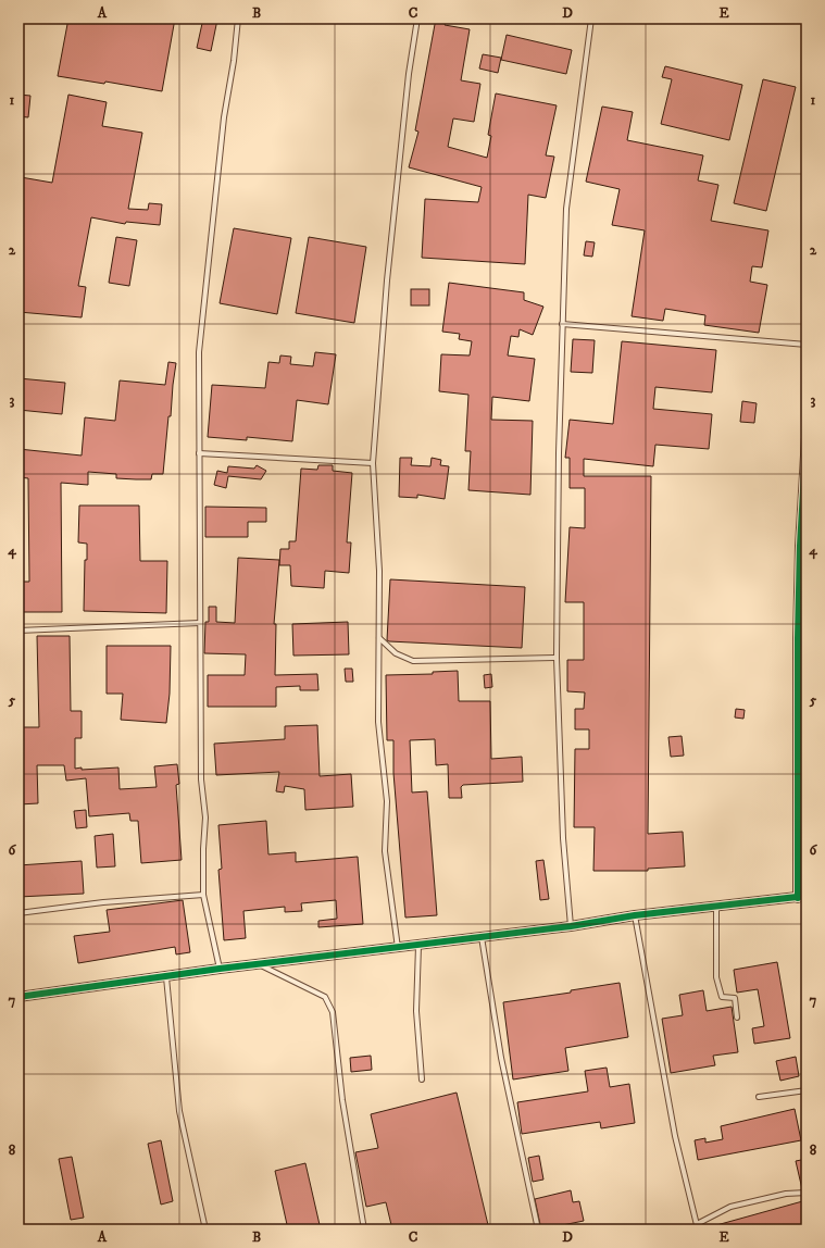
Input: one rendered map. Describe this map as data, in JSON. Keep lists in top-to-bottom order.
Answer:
{
  "grid": {
    "columns": [
      "A",
      "B",
      "C",
      "D",
      "E"
    ],
    "rows": [
      "1",
      "2",
      "3",
      "4",
      "5",
      "6",
      "7",
      "8"
    ]
  }
}
